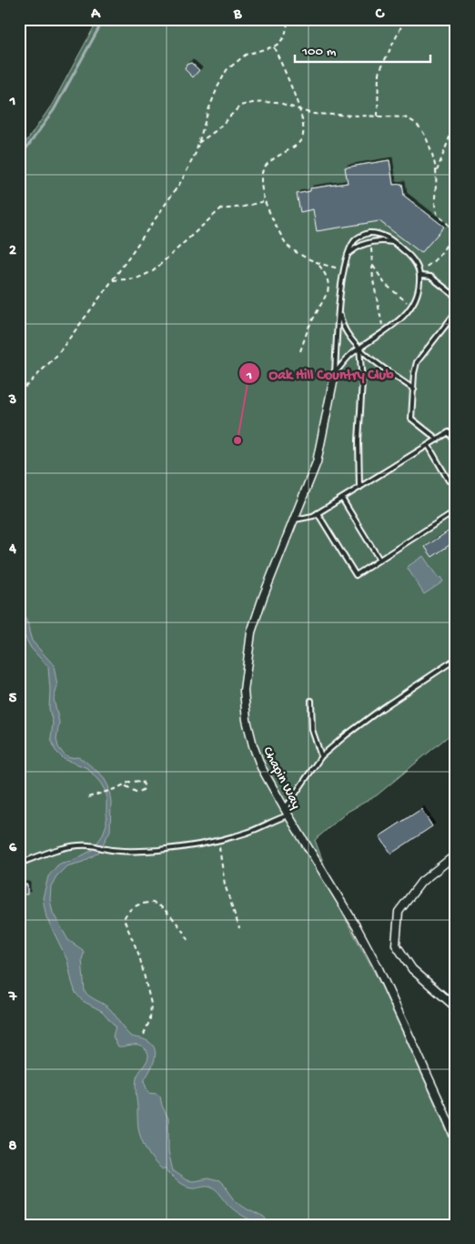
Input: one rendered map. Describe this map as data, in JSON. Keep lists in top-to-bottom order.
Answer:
{
  "streets": {
    "street": ["Chapin Way"]
  },
  "places": ["Oak Hill Country Club"],
  "scale_bar": "100 m",
  "grid": {
    "columns": ["A", "B", "C"],
    "rows": [
      "1",
      "2",
      "3",
      "4",
      "5",
      "6",
      "7",
      "8"
    ]
  }
}
